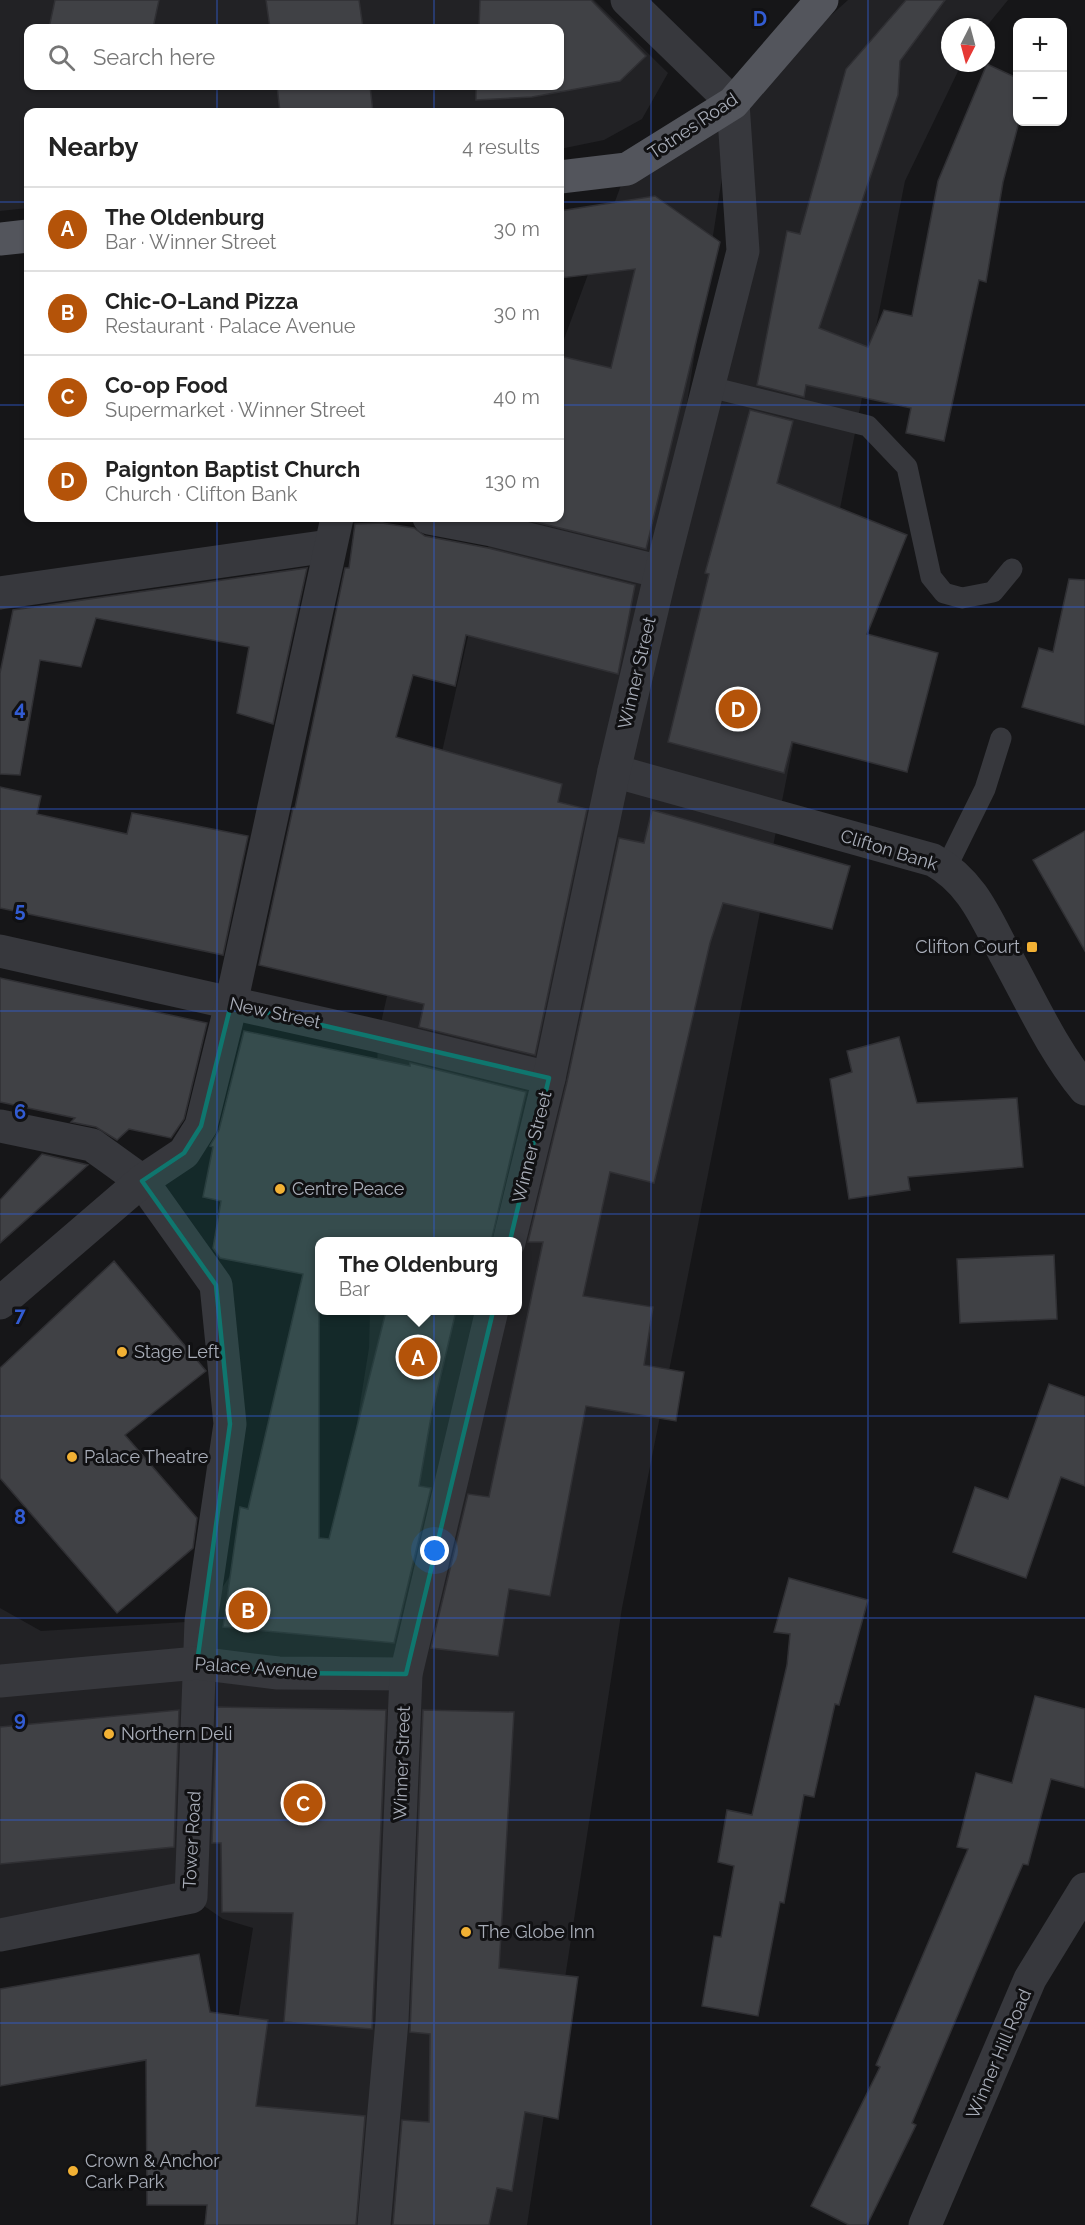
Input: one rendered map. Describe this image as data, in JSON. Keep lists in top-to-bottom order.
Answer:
{
  "streets": {
    "main road": ["Totnes Road"],
    "street": [
      "Winner Street",
      "Clifton Bank",
      "New Street",
      "Palace Avenue",
      "Tower Road",
      "Winner Hill Road"
    ]
  },
  "crossings": [
    ["Totnes Road", "Winner Street"],
    ["Winner Street", "Clifton Bank"],
    ["Winner Street", "New Street"],
    ["Winner Street", "Palace Avenue"],
    ["Palace Avenue", "Tower Road"]
  ],
  "places": {
    "transit": ["Clifton Court"],
    "other": [
      "Centre Peace",
      "Stage Left",
      "Palace Theatre",
      "Northern Deli",
      "The Globe Inn",
      "Crown & Anchor Cark Park"
    ]
  },
  "north": "bottom",
  "page": {
    "map_buttons": ["+", "−"],
    "search": "Search here",
    "heading": ["Nearby", "4 results"],
    "list": [
      {
        "mark": "A",
        "name": "The Oldenburg",
        "note": "Bar · Winner Street",
        "value": "30 m"
      },
      {
        "mark": "B",
        "name": "Chic-O-Land Pizza",
        "note": "Restaurant · Palace Avenue",
        "value": "30 m"
      },
      {
        "mark": "C",
        "name": "Co-op Food",
        "note": "Supermarket · Winner Street",
        "value": "40 m"
      },
      {
        "mark": "D",
        "name": "Paignton Baptist Church",
        "note": "Church · Clifton Bank",
        "value": "130 m"
      }
    ],
    "pins": [
      "D",
      "A",
      "B",
      "C"
    ],
    "popup": ["The Oldenburg", "Bar"]
  },
  "grid": {
    "columns": ["D"],
    "rows": [
      "4",
      "5",
      "6",
      "7",
      "8",
      "9"
    ]
  }
}
